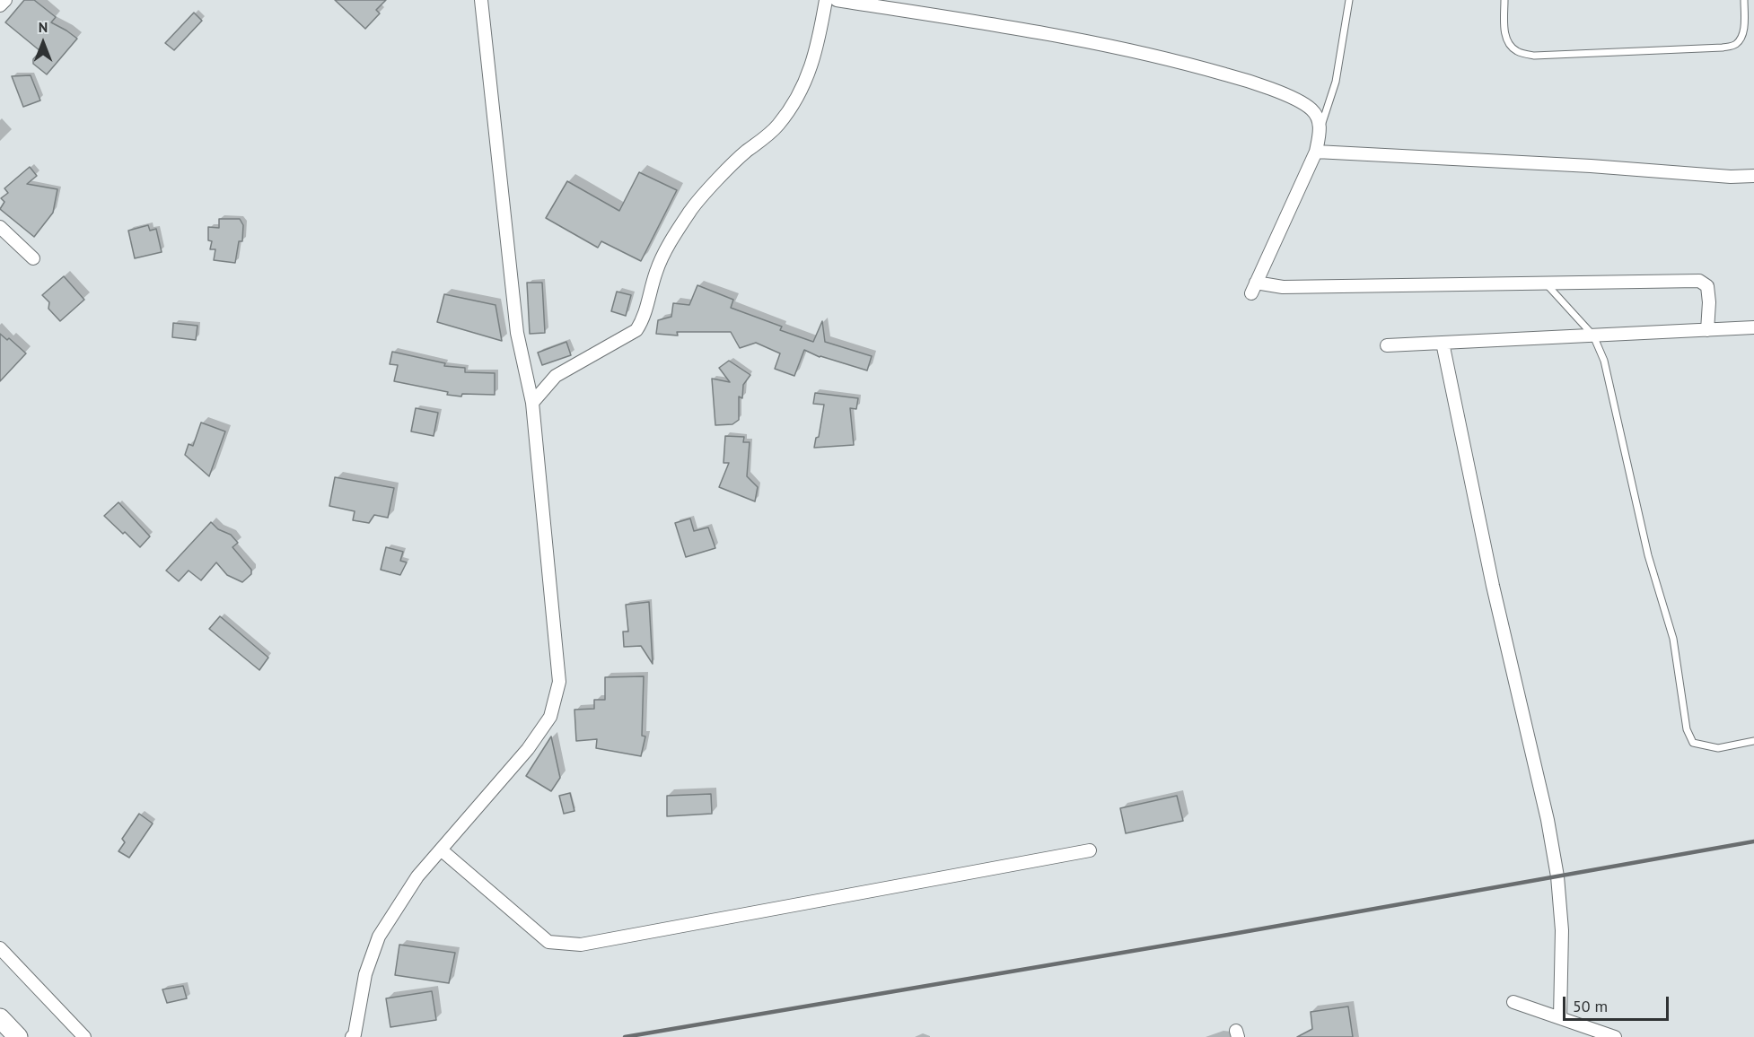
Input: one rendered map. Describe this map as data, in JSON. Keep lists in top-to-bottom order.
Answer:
{
  "scale_bar": "50 m",
  "north": "top"
}
